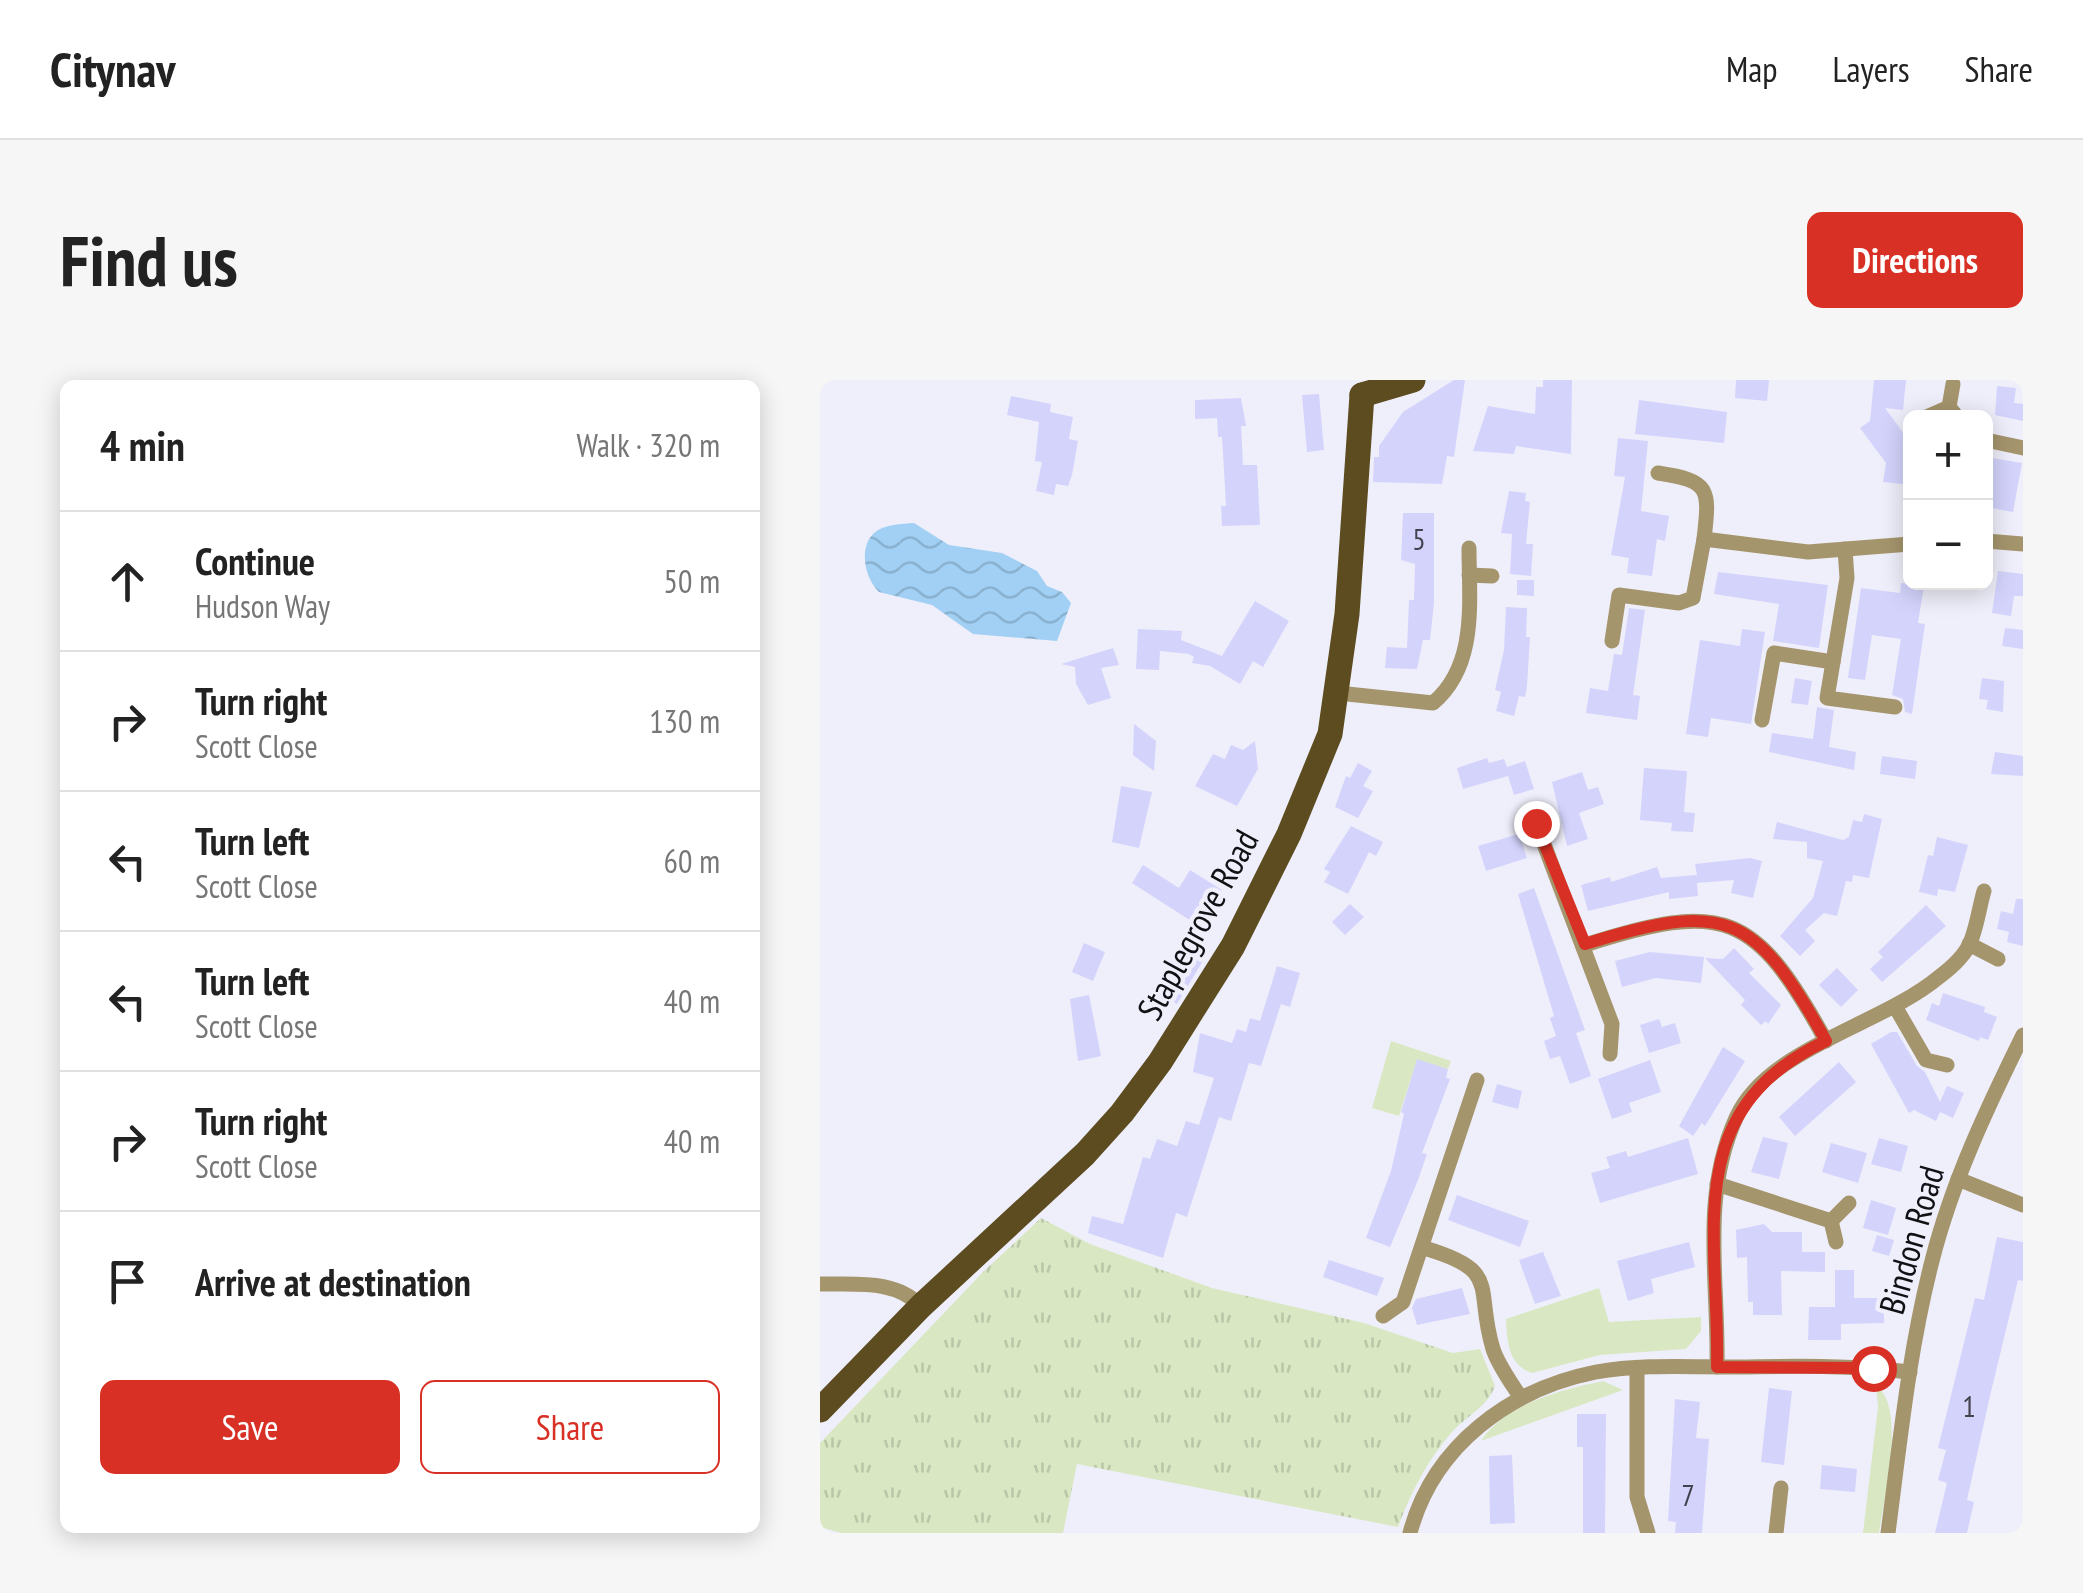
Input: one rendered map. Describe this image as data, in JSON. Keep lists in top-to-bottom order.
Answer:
{
  "streets": {
    "main road": ["Staplegrove Road"],
    "street": ["Bindon Road"]
  },
  "house_numbers": ["5", "1", "7"],
  "page": {
    "header": "Citynav",
    "nav": ["Map", "Layers", "Share"],
    "buttons": [
      "Directions",
      ["Save", "Share"]
    ],
    "title": "Find us",
    "heading": ["4 min", "Walk · 320 m"],
    "map_buttons": ["+", "−"],
    "list": [
      ["Continue", "Hudson Way", "50 m"],
      ["Turn right", "Scott Close", "130 m"],
      ["Turn left", "Scott Close", "60 m"],
      ["Turn left", "Scott Close", "40 m"],
      ["Turn right", "Scott Close", "40 m"],
      "Arrive at destination"
    ]
  }
}
